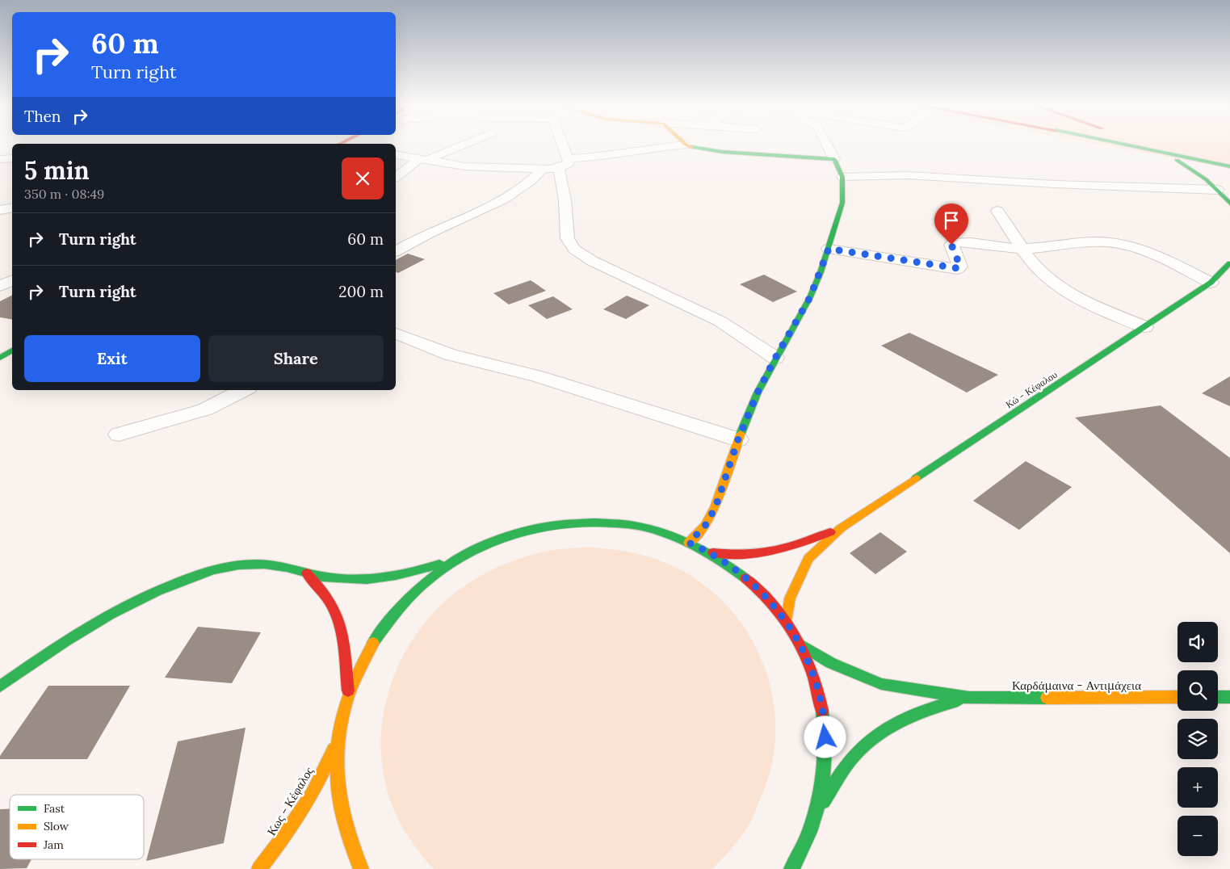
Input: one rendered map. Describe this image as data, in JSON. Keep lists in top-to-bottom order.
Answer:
{
  "streets": {
    "main road": ["Κώ - Κέφαλου", "Καρδάμαινα - Αντιμάχεια", "Κως - Κέφαλος"]
  },
  "legend": ["Fast", "Slow", "Jam"],
  "page": {
    "turn": ["60 m", "Turn right"],
    "then": "Then",
    "heading": ["5 min", "350 m · 08:49"],
    "list": [
      {
        "name": "Turn right",
        "value": "60 m"
      },
      {
        "name": "Turn right",
        "value": "200 m"
      }
    ],
    "buttons": ["Exit", "Share"],
    "map_buttons": ["+", "−"]
  }
}
